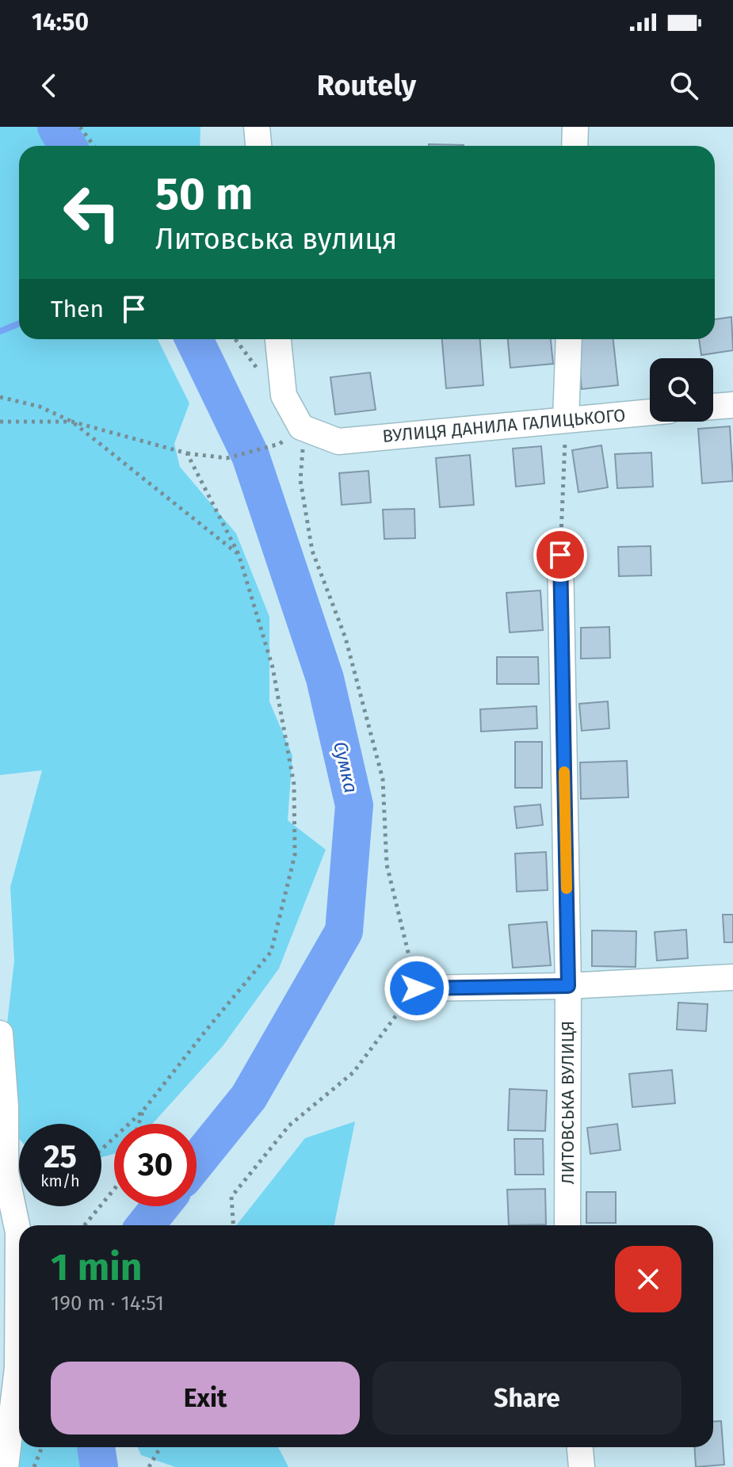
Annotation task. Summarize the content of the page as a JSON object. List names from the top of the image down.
{
  "streets": {
    "street": ["ВУЛИЦЯ ДАНИЛА ГАЛИЦЬКОГО", "ЛИТОВСЬКА ВУЛИЦЯ"]
  },
  "water": ["Сумка"],
  "page": {
    "status": "14:50",
    "header": "Routely",
    "turn": ["50 m", "Литовська вулиця"],
    "then": "Then",
    "speed": "25 km/h",
    "limit": "30",
    "heading": ["1 min", "190 m · 14:51"],
    "buttons": ["Exit", "Share"]
  }
}
